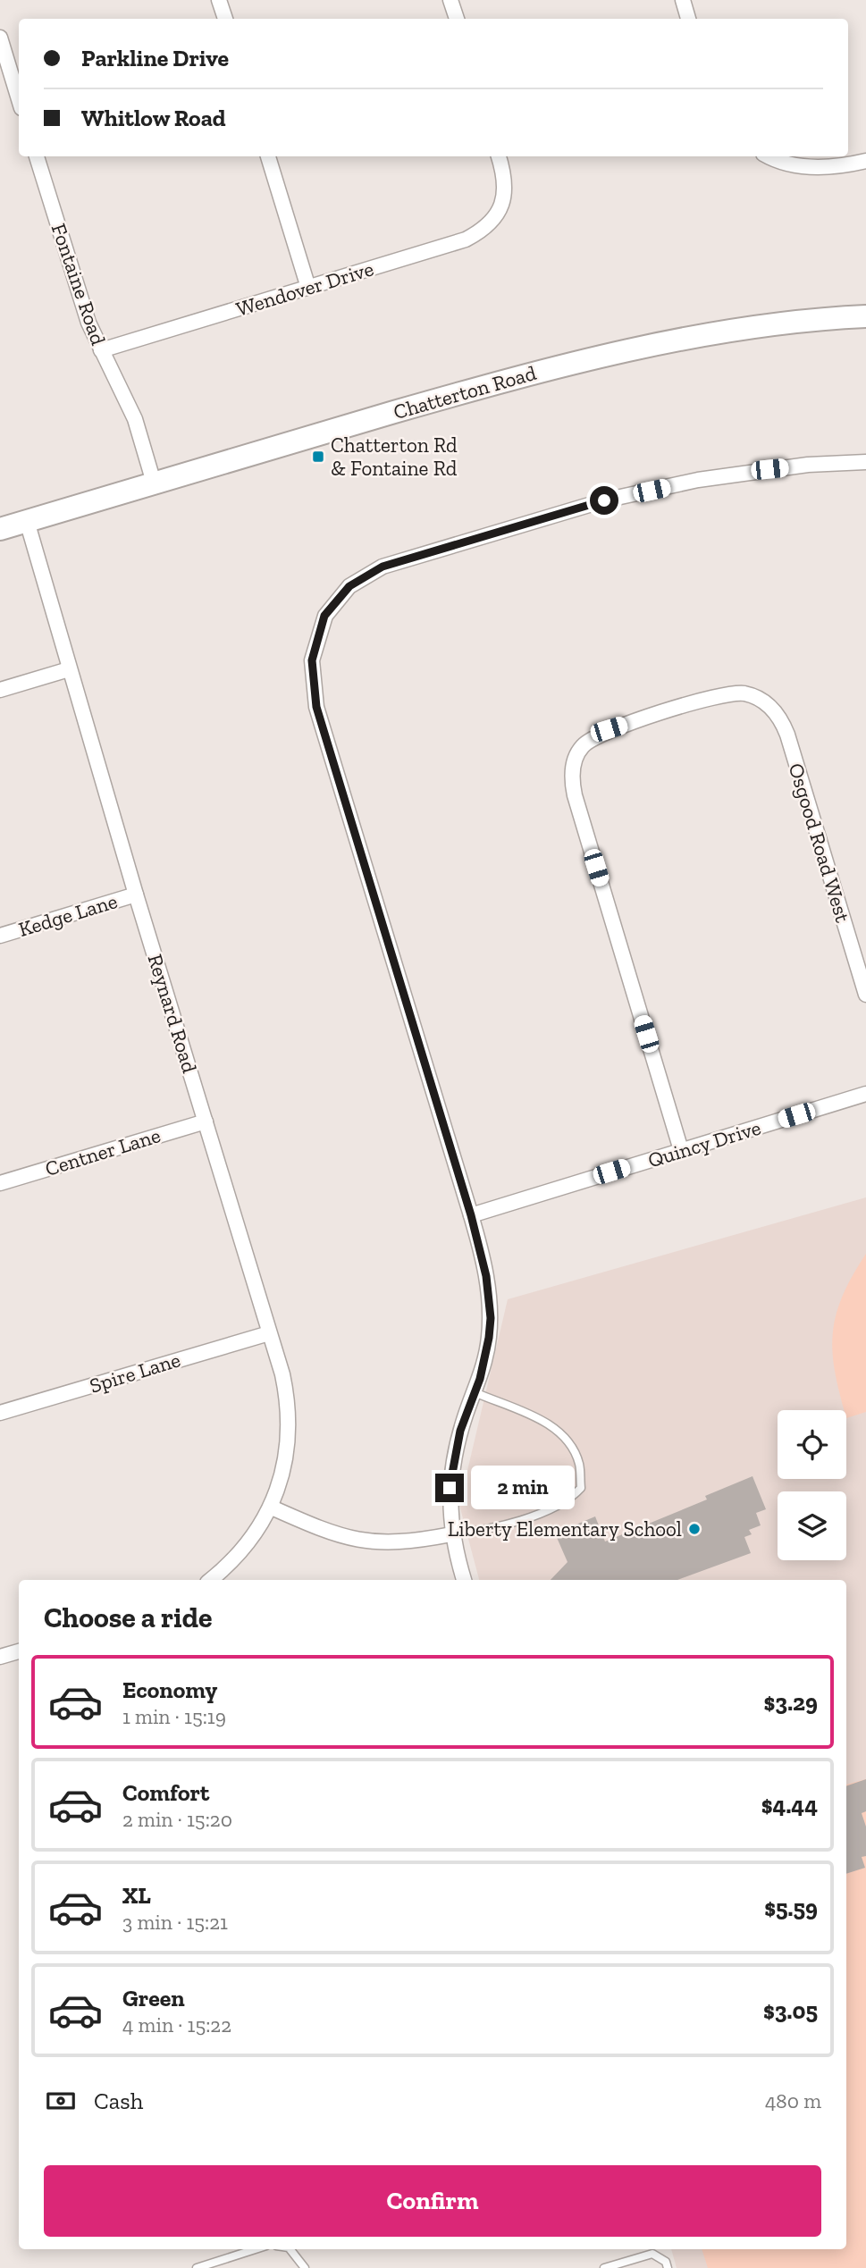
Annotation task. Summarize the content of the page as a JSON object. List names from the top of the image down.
{
  "streets": {
    "main road": ["Chatterton Road"],
    "street": [
      "Fontaine Road",
      "Wendover Drive",
      "Osgood Road West",
      "Kedge Lane",
      "Reynard Road",
      "Quincy Drive",
      "Centner Lane",
      "Spire Lane"
    ]
  },
  "crossings": [
    ["Fontaine Road", "Wendover Drive"],
    ["Fontaine Road", "Chatterton Road"],
    ["Chatterton Road", "Reynard Road"],
    ["Osgood Road West", "Quincy Drive"],
    ["Kedge Lane", "Reynard Road"],
    ["Reynard Road", "Centner Lane"],
    ["Reynard Road", "Spire Lane"]
  ],
  "places": {
    "transit": ["Chatterton Rd & Fontaine Rd"],
    "other": ["Liberty Elementary School"]
  },
  "page": {
    "banner": ["Parkline Drive", "Whitlow Road"],
    "bubble": "2 min",
    "heading": "Choose a ride",
    "list": [
      {
        "name": "Economy",
        "note": "1 min · 15:19",
        "value": "$3.29"
      },
      {
        "name": "Comfort",
        "note": "2 min · 15:20",
        "value": "$4.44"
      },
      {
        "name": "XL",
        "note": "3 min · 15:21",
        "value": "$5.59"
      },
      {
        "name": "Green",
        "note": "4 min · 15:22",
        "value": "$3.05"
      }
    ],
    "pay": ["Cash", "480 m"],
    "buttons": "Confirm"
  }
}
